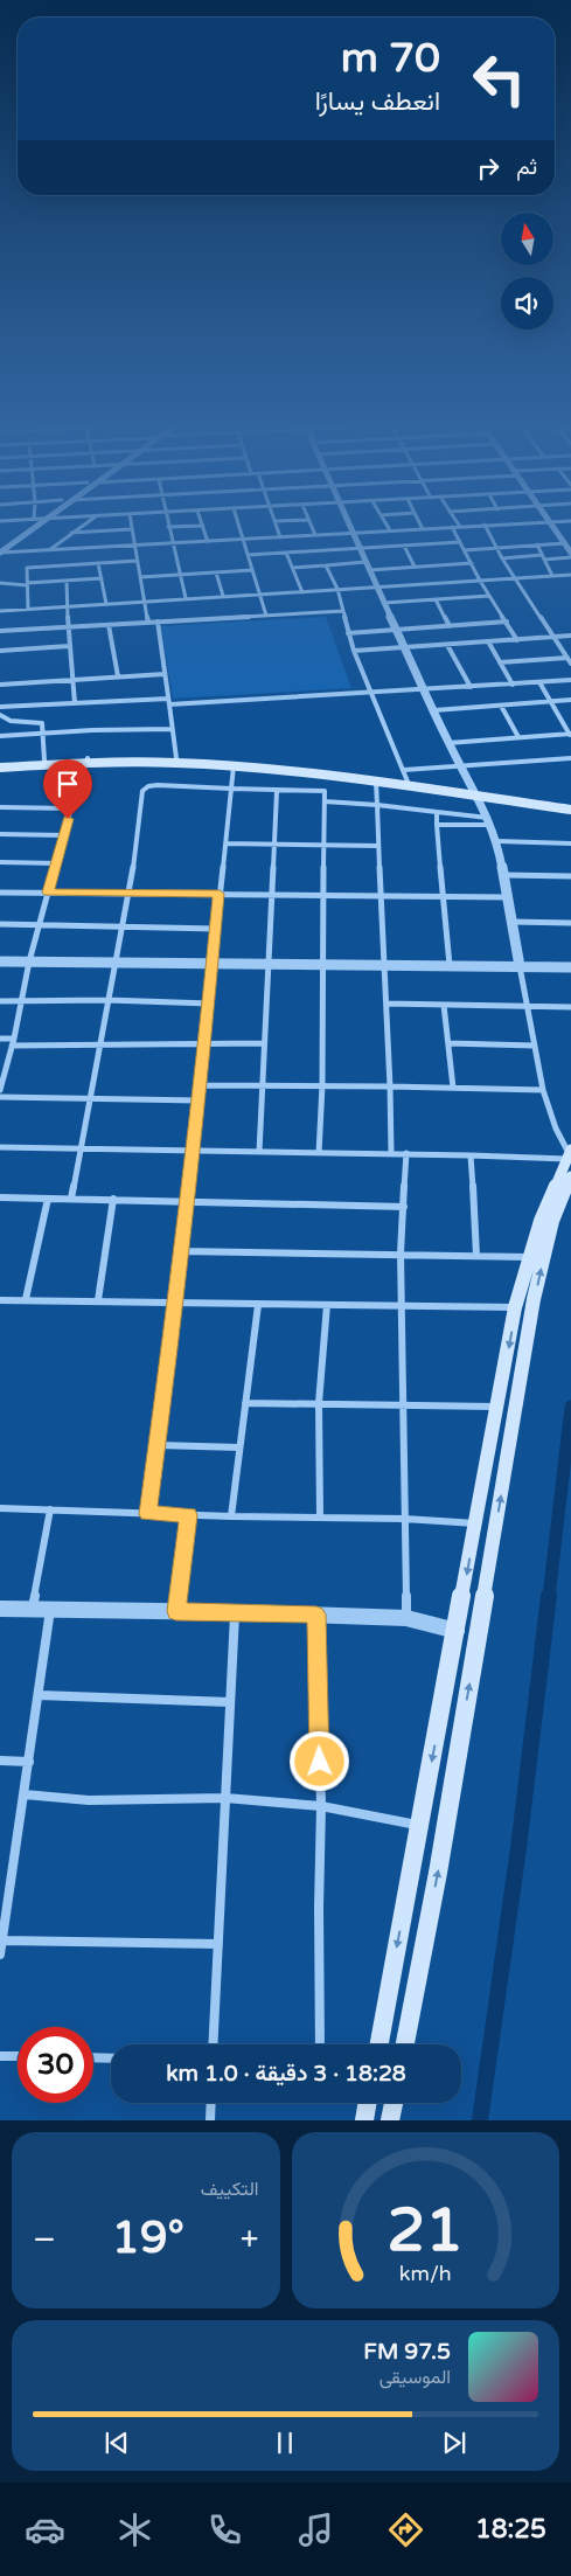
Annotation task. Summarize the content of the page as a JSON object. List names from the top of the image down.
{
  "north": "top",
  "page": {
    "turn": ["70 m", "انعطف يسارًا"],
    "then": "ثم",
    "limit": "30",
    "trip": "18:28 · 3 دقيقة · 1.0 km",
    "tile": "التكييف",
    "heat": ["−", "19°", "+"],
    "song": ["97.5 FM", "الموسيقى"],
    "tabs": "18:25",
    "gauge": ["21", "km/h"]
  }
}
